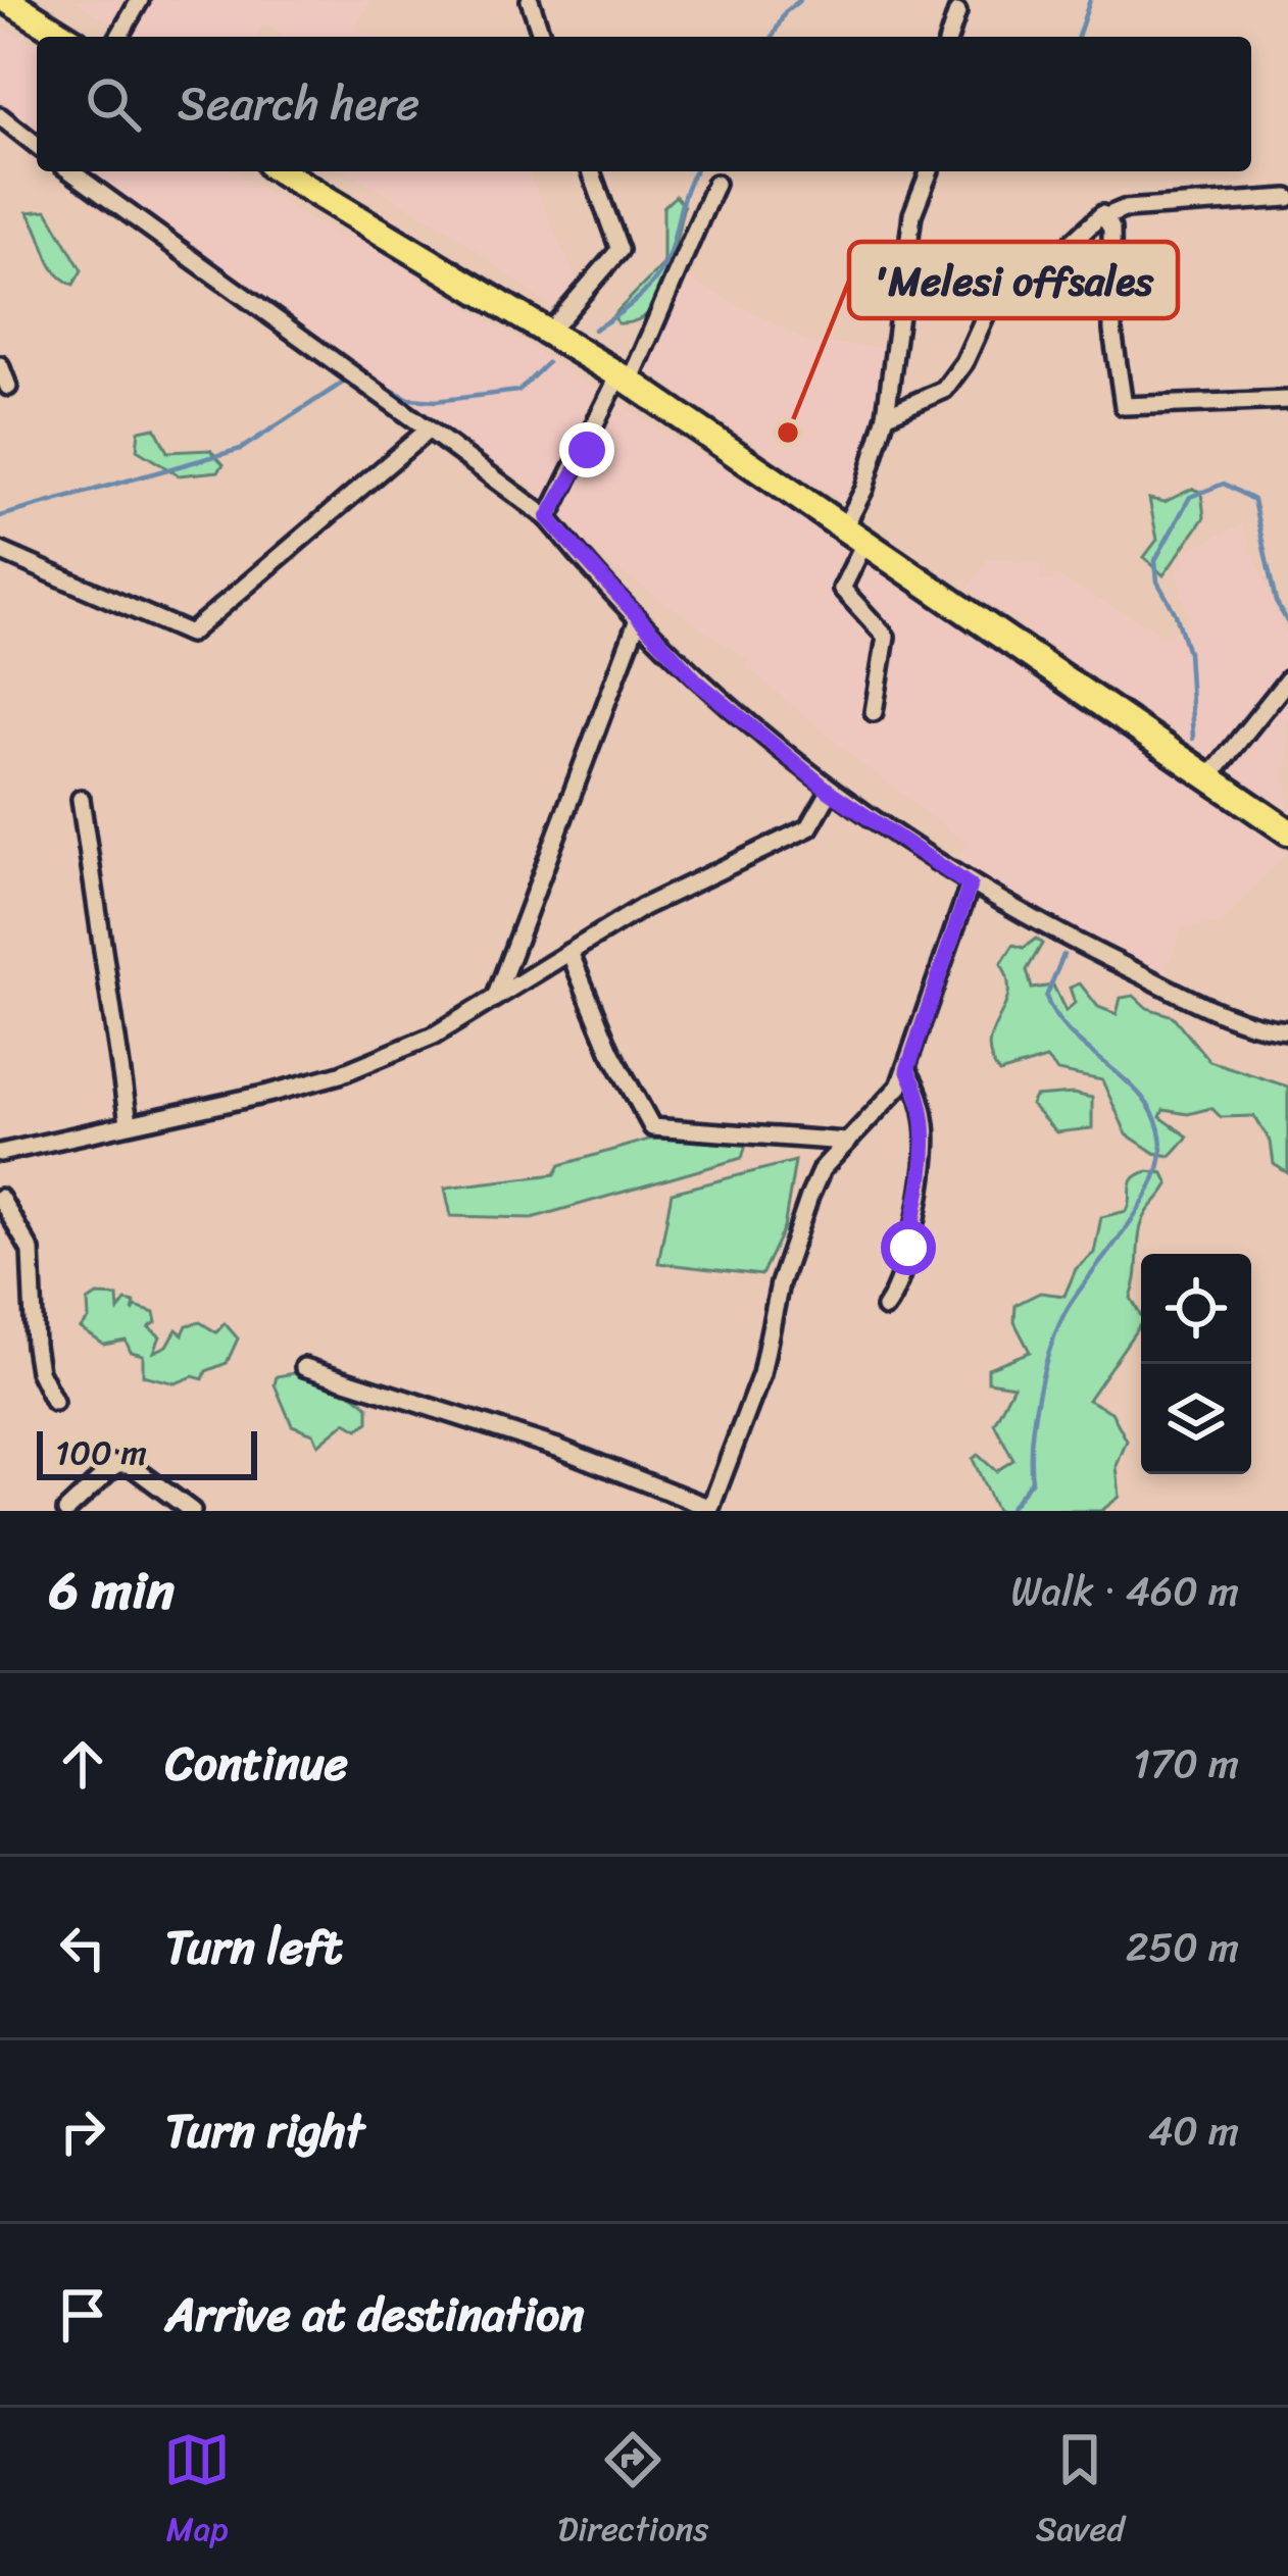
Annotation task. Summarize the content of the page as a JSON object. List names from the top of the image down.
{
  "places": ["'Melesi offsales"],
  "scale_bar": "100 m",
  "page": {
    "search": "Search here",
    "scale": "100 m",
    "heading": ["6 min", "Walk · 460 m"],
    "list": [
      ["Continue", "170 m"],
      ["Turn left", "250 m"],
      ["Turn right", "40 m"],
      "Arrive at destination"
    ],
    "nav": ["Map", "Directions", "Saved"]
  }
}
